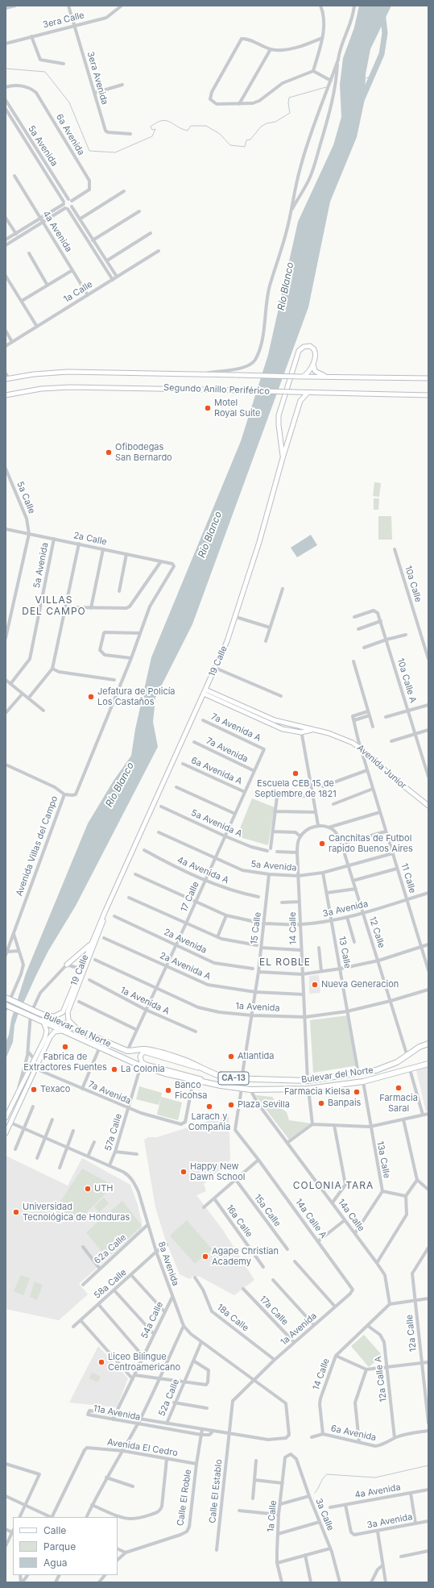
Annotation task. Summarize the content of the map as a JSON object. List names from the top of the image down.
{
  "streets": {
    "highway": ["Bulevar del Norte", "CA-13"],
    "main road": ["Segundo Anillo Periférico", "19 Calle", "Avenida Junior"],
    "street": [
      "3era Calle",
      "3era Avenida",
      "6a Avenida",
      "5a Avenida",
      "4a Avenida",
      "1a Calle",
      "5a Calle",
      "2a Calle",
      "10a Calle",
      "10a Calle A",
      "7a Avenida A",
      "7a Avenida",
      "6a Avenida A",
      "5a Avenida A",
      "Avenida Villas del Campo",
      "4a Avenida A",
      "11 Calle",
      "17 Calle",
      "3a Avenida",
      "15 Calle",
      "14 Calle",
      "12 Calle",
      "2a Avenida",
      "13 Calle",
      "2a Avenida A",
      "1a Avenida A",
      "1a Avenida",
      "57a Calle",
      "13a Calle",
      "15a Calle",
      "14a Calle",
      "14a Calle A",
      "16a Calle",
      "62a Calle",
      "8a Avenida",
      "58a Calle",
      "17a Calle",
      "18a Calle",
      "54a Calle",
      "12a Calle",
      "12a Calle A",
      "52a Calle",
      "11a Avenida",
      "Avenida El Cedro",
      "Calle El Establo",
      "Calle El Roble",
      "3a Calle"
    ]
  },
  "crossings": [
    ["3era Calle", "3era Avenida"],
    ["6a Avenida", "5a Avenida"],
    ["6a Avenida", "14 Calle"],
    ["6a Avenida", "12a Calle A"],
    ["5a Avenida", "2a Calle"],
    ["5a Avenida", "11 Calle"],
    ["5a Avenida", "17 Calle"],
    ["5a Avenida", "15 Calle"],
    ["5a Avenida", "14 Calle"],
    ["5a Avenida", "12 Calle"],
    ["5a Avenida", "13 Calle"],
    ["4a Avenida", "1a Calle"],
    ["4a Avenida", "3a Avenida"],
    ["1a Calle", "3a Calle"],
    ["Segundo Anillo Periférico", "19 Calle"],
    ["5a Calle", "2a Calle"],
    ["2a Calle", "Avenida Villas del Campo"],
    ["19 Calle", "Avenida Junior"],
    ["19 Calle", "Bulevar del Norte"],
    ["7a Avenida A", "17 Calle"],
    ["7a Avenida", "17 Calle"],
    ["7a Avenida", "Bulevar del Norte"],
    ["7a Avenida", "57a Calle"],
    ["Avenida Junior", "11 Calle"],
    ["6a Avenida A", "17 Calle"],
    ["5a Avenida A", "17 Calle"],
    ["4a Avenida A", "17 Calle"],
    ["11 Calle", "3a Avenida"],
    ["17 Calle", "2a Avenida"],
    ["17 Calle", "2a Avenida A"],
    ["17 Calle", "1a Avenida A"],
    ["17 Calle", "1a Avenida"],
    ["17 Calle", "Bulevar del Norte"],
    ["3a Avenida", "15 Calle"],
    ["3a Avenida", "14 Calle"],
    ["3a Avenida", "12 Calle"],
    ["3a Avenida", "13 Calle"],
    ["15 Calle", "2a Avenida A"],
    ["15 Calle", "1a Avenida"],
    ["15 Calle", "Bulevar del Norte"],
    ["14 Calle", "2a Avenida A"],
    ["14 Calle", "1a Avenida"],
    ["14 Calle", "Bulevar del Norte"],
    ["14 Calle", "14a Calle"],
    ["14 Calle", "12a Calle A"],
    ["12 Calle", "1a Avenida"],
    ["12 Calle", "Bulevar del Norte"],
    ["13 Calle", "1a Avenida"],
    ["13 Calle", "Bulevar del Norte"],
    ["1a Avenida", "14a Calle A"],
    ["1a Avenida", "8a Avenida"],
    ["1a Avenida", "17a Calle"],
    ["1a Avenida", "18a Calle"],
    ["1a Avenida", "Calle El Establo"],
    ["Bulevar del Norte", "57a Calle"],
    ["Bulevar del Norte", "13a Calle"],
    ["Bulevar del Norte", "14a Calle"],
    ["Bulevar del Norte", "14a Calle A"],
    ["57a Calle", "8a Avenida"],
    ["13a Calle", "14a Calle"],
    ["62a Calle", "8a Avenida"],
    ["8a Avenida", "58a Calle"],
    ["8a Avenida", "54a Calle"],
    ["8a Avenida", "52a Calle"],
    ["8a Avenida", "11a Avenida"],
    ["8a Avenida", "Calle El Establo"],
    ["54a Calle", "11a Avenida"],
    ["52a Calle", "11a Avenida"],
    ["11a Avenida", "Calle El Establo"],
    ["11a Avenida", "Calle El Roble"],
    ["Avenida El Cedro", "Calle El Roble"]
  ],
  "districts": ["VILLAS DEL CAMPO", "EL ROBLE", "COLONIA TARA"],
  "water": ["Río Blanco"],
  "places": [
    "Motel Royal Suite",
    "Ofibodegas San Bernardo",
    "Jefatura de Policía Los Castaños",
    "Escuela CEB 15 de Septiembre de 1821",
    "Canchitas de Futbol rapido Buenos Aires",
    "Nueva Generacion",
    "Fabrica de Extractores Fuentes",
    "Atlantida",
    "La Colonia",
    "Farmacia Saral",
    "Texaco",
    "Banco Ficohsa",
    "Farmacia Kielsa",
    "Banpais",
    "Plaza Sevilla",
    "Larach y Compañia",
    "Happy New Dawn School",
    "UTH",
    "Universidad Tecnológica de Honduras",
    "Agape Christian Academy",
    "Liceo Bilingue Centroamericano"
  ],
  "legend": ["Calle", "Parque", "Agua"]
}
